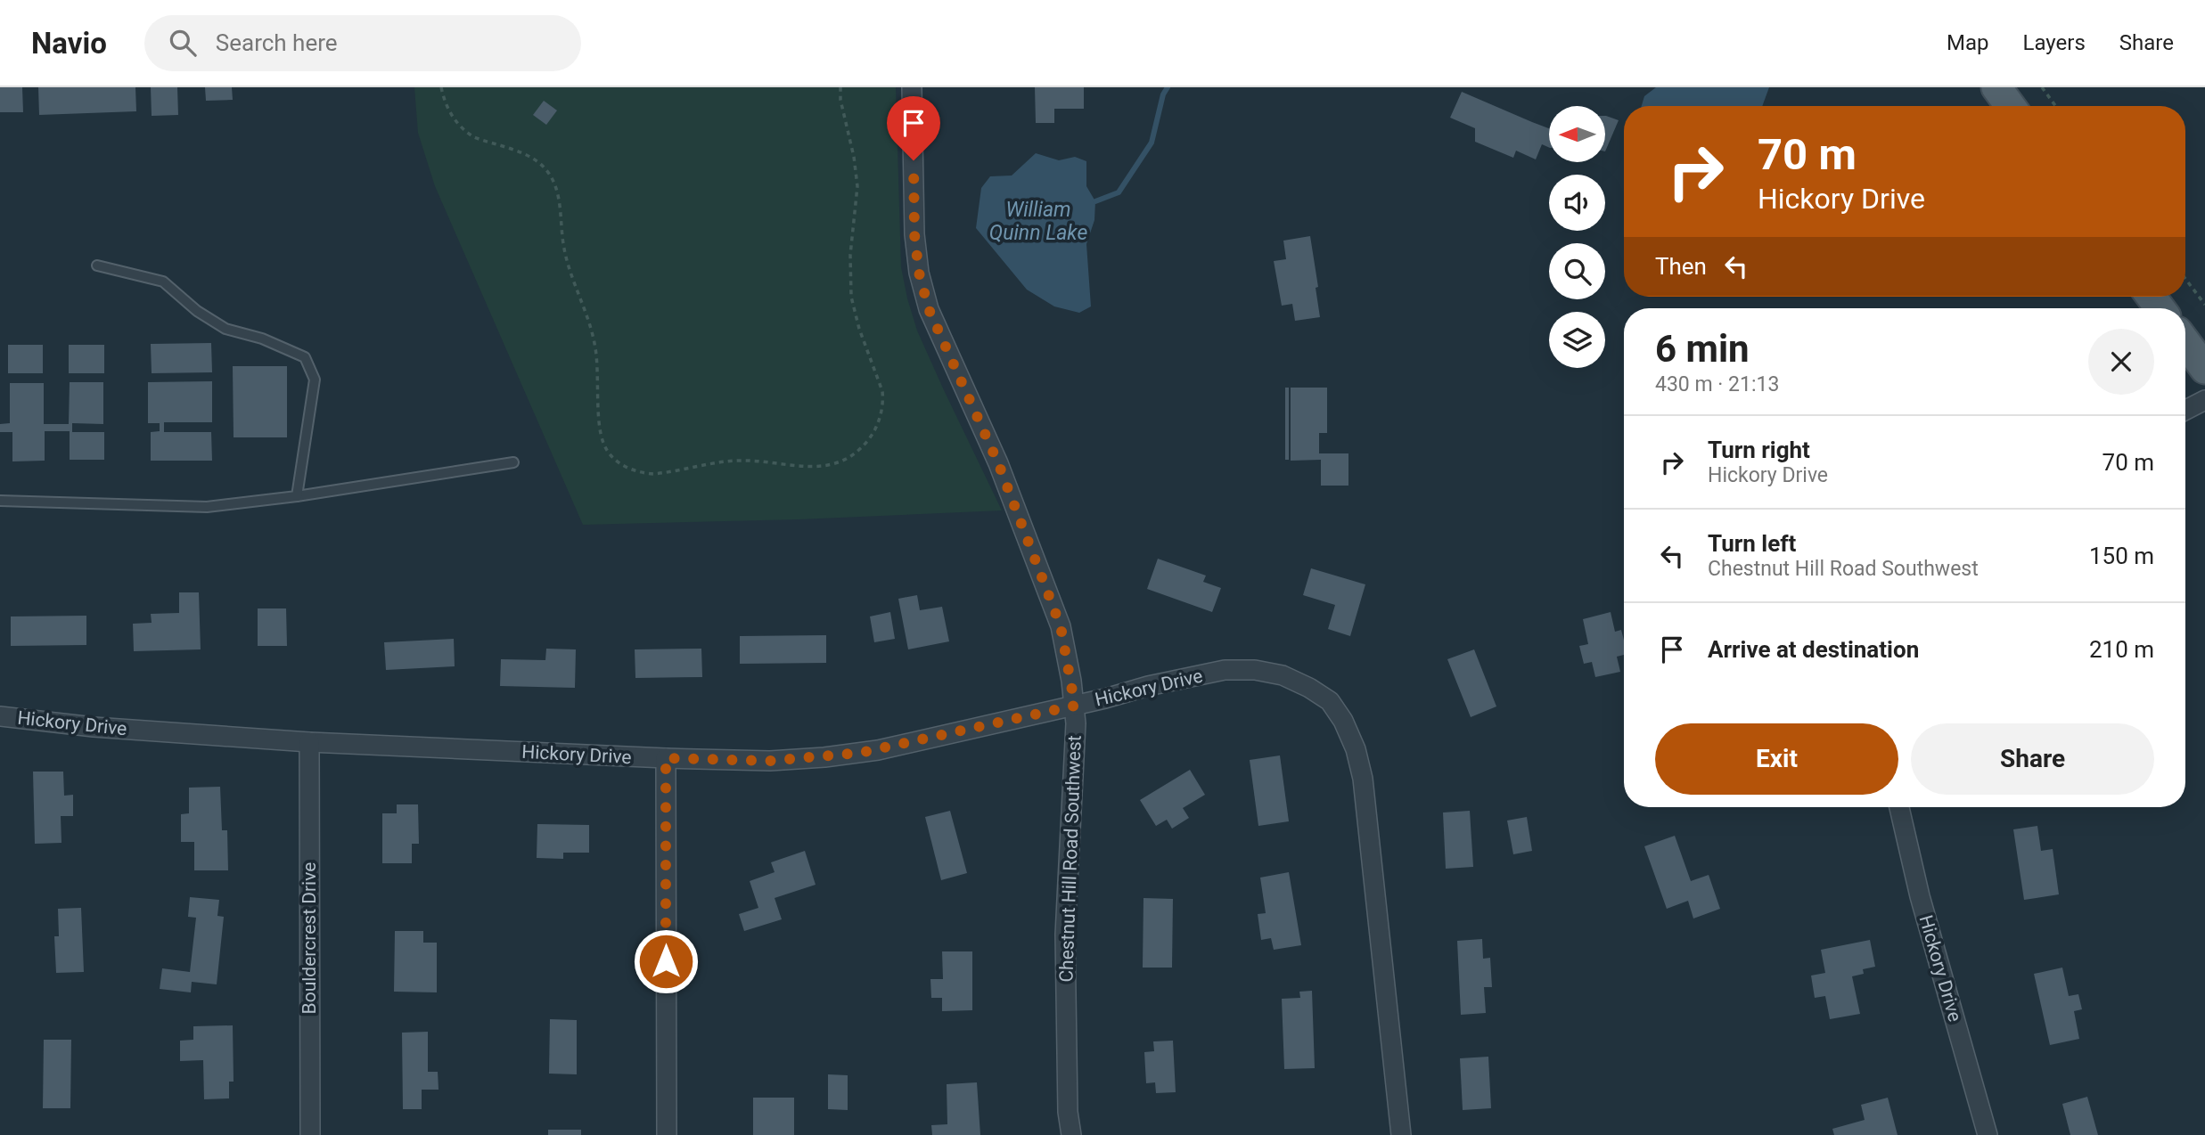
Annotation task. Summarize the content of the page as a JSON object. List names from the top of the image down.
{
  "streets": {
    "street": ["Hickory Drive", "Chestnut Hill Road Southwest", "Bouldercrest Drive"]
  },
  "crossings": [
    ["Hickory Drive", "Chestnut Hill Road Southwest"],
    ["Hickory Drive", "Bouldercrest Drive"]
  ],
  "water": ["William Quinn Lake"],
  "north": "left",
  "page": {
    "header": "Navio",
    "search": "Search here",
    "nav": ["Map", "Layers", "Share"],
    "turn": ["70 m", "Hickory Drive"],
    "then": "Then",
    "heading": ["6 min", "430 m · 21:13"],
    "list": [
      {
        "name": "Turn right",
        "note": "Hickory Drive",
        "value": "70 m"
      },
      {
        "name": "Turn left",
        "note": "Chestnut Hill Road Southwest",
        "value": "150 m"
      },
      {
        "name": "Arrive at destination",
        "value": "210 m"
      }
    ],
    "buttons": ["Exit", "Share"]
  }
}
